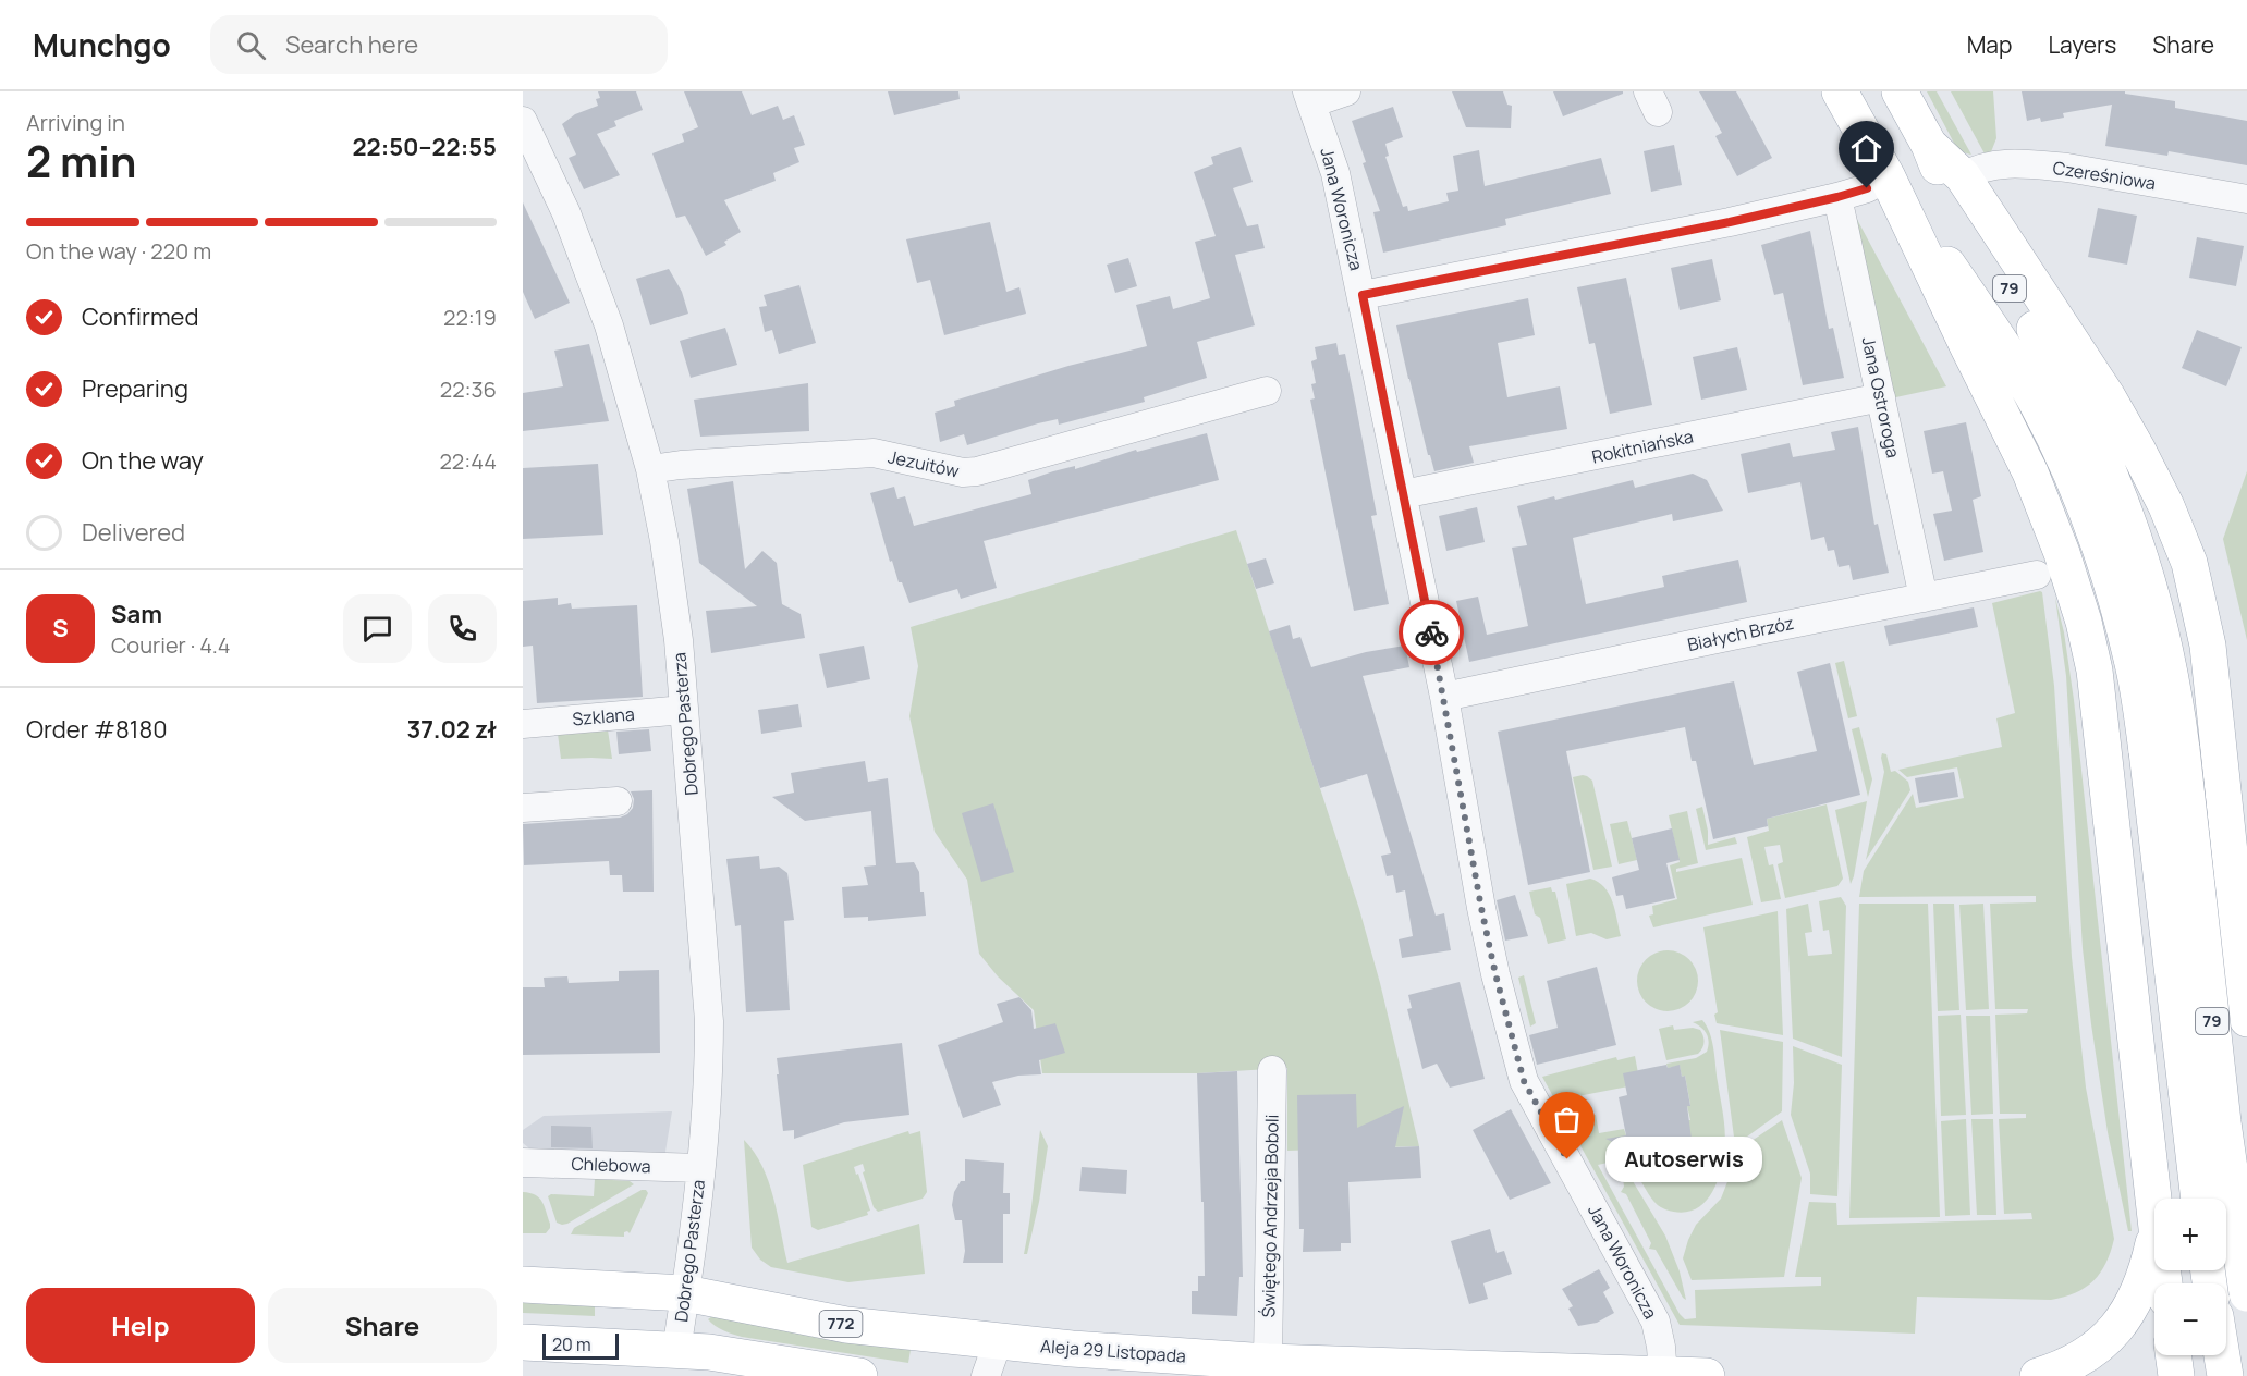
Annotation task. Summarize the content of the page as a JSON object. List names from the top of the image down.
{
  "streets": {
    "main road": ["79", "772", "Aleja 29 Listopada"],
    "street": [
      "Czereśniowa",
      "Jana Woronicza",
      "Jana Ostroroga",
      "Rokitniańska",
      "Jezuitów",
      "Białych Brzóz",
      "Szklana",
      "Dobrego Pasterza",
      "Chlebowa",
      "Świętego Andrzeja Boboli"
    ]
  },
  "crossings": [
    ["Jana Woronicza", "Rokitniańska"],
    ["Jana Woronicza", "Białych Brzóz"],
    ["Jana Woronicza", "Aleja 29 Listopada"],
    ["Jana Ostroroga", "Rokitniańska"],
    ["Jana Ostroroga", "Białych Brzóz"],
    ["Jezuitów", "Dobrego Pasterza"],
    ["Szklana", "Dobrego Pasterza"],
    ["Dobrego Pasterza", "Chlebowa"],
    ["Dobrego Pasterza", "Aleja 29 Listopada"],
    ["Świętego Andrzeja Boboli", "Aleja 29 Listopada"]
  ],
  "places": ["Autoserwis"],
  "scale_bar": "20 m",
  "page": {
    "header": "Munchgo",
    "search": "Search here",
    "nav": ["Map", "Layers", "Share"],
    "heading": ["2 min", "Arriving in", "22:50–22:55"],
    "panel": [
      "Sam",
      "Courier · 4.4",
      "Order #8180",
      "37.02 zł"
    ],
    "bar": "On the way · 220 m",
    "list": [
      ["Confirmed", "22:19"],
      ["Preparing", "22:36"],
      ["On the way", "22:44"],
      "Delivered"
    ],
    "round": "S",
    "bubble": "Autoserwis",
    "map_buttons": ["+", "−"],
    "buttons": ["Help", "Share"],
    "scale": "20 m"
  }
}
